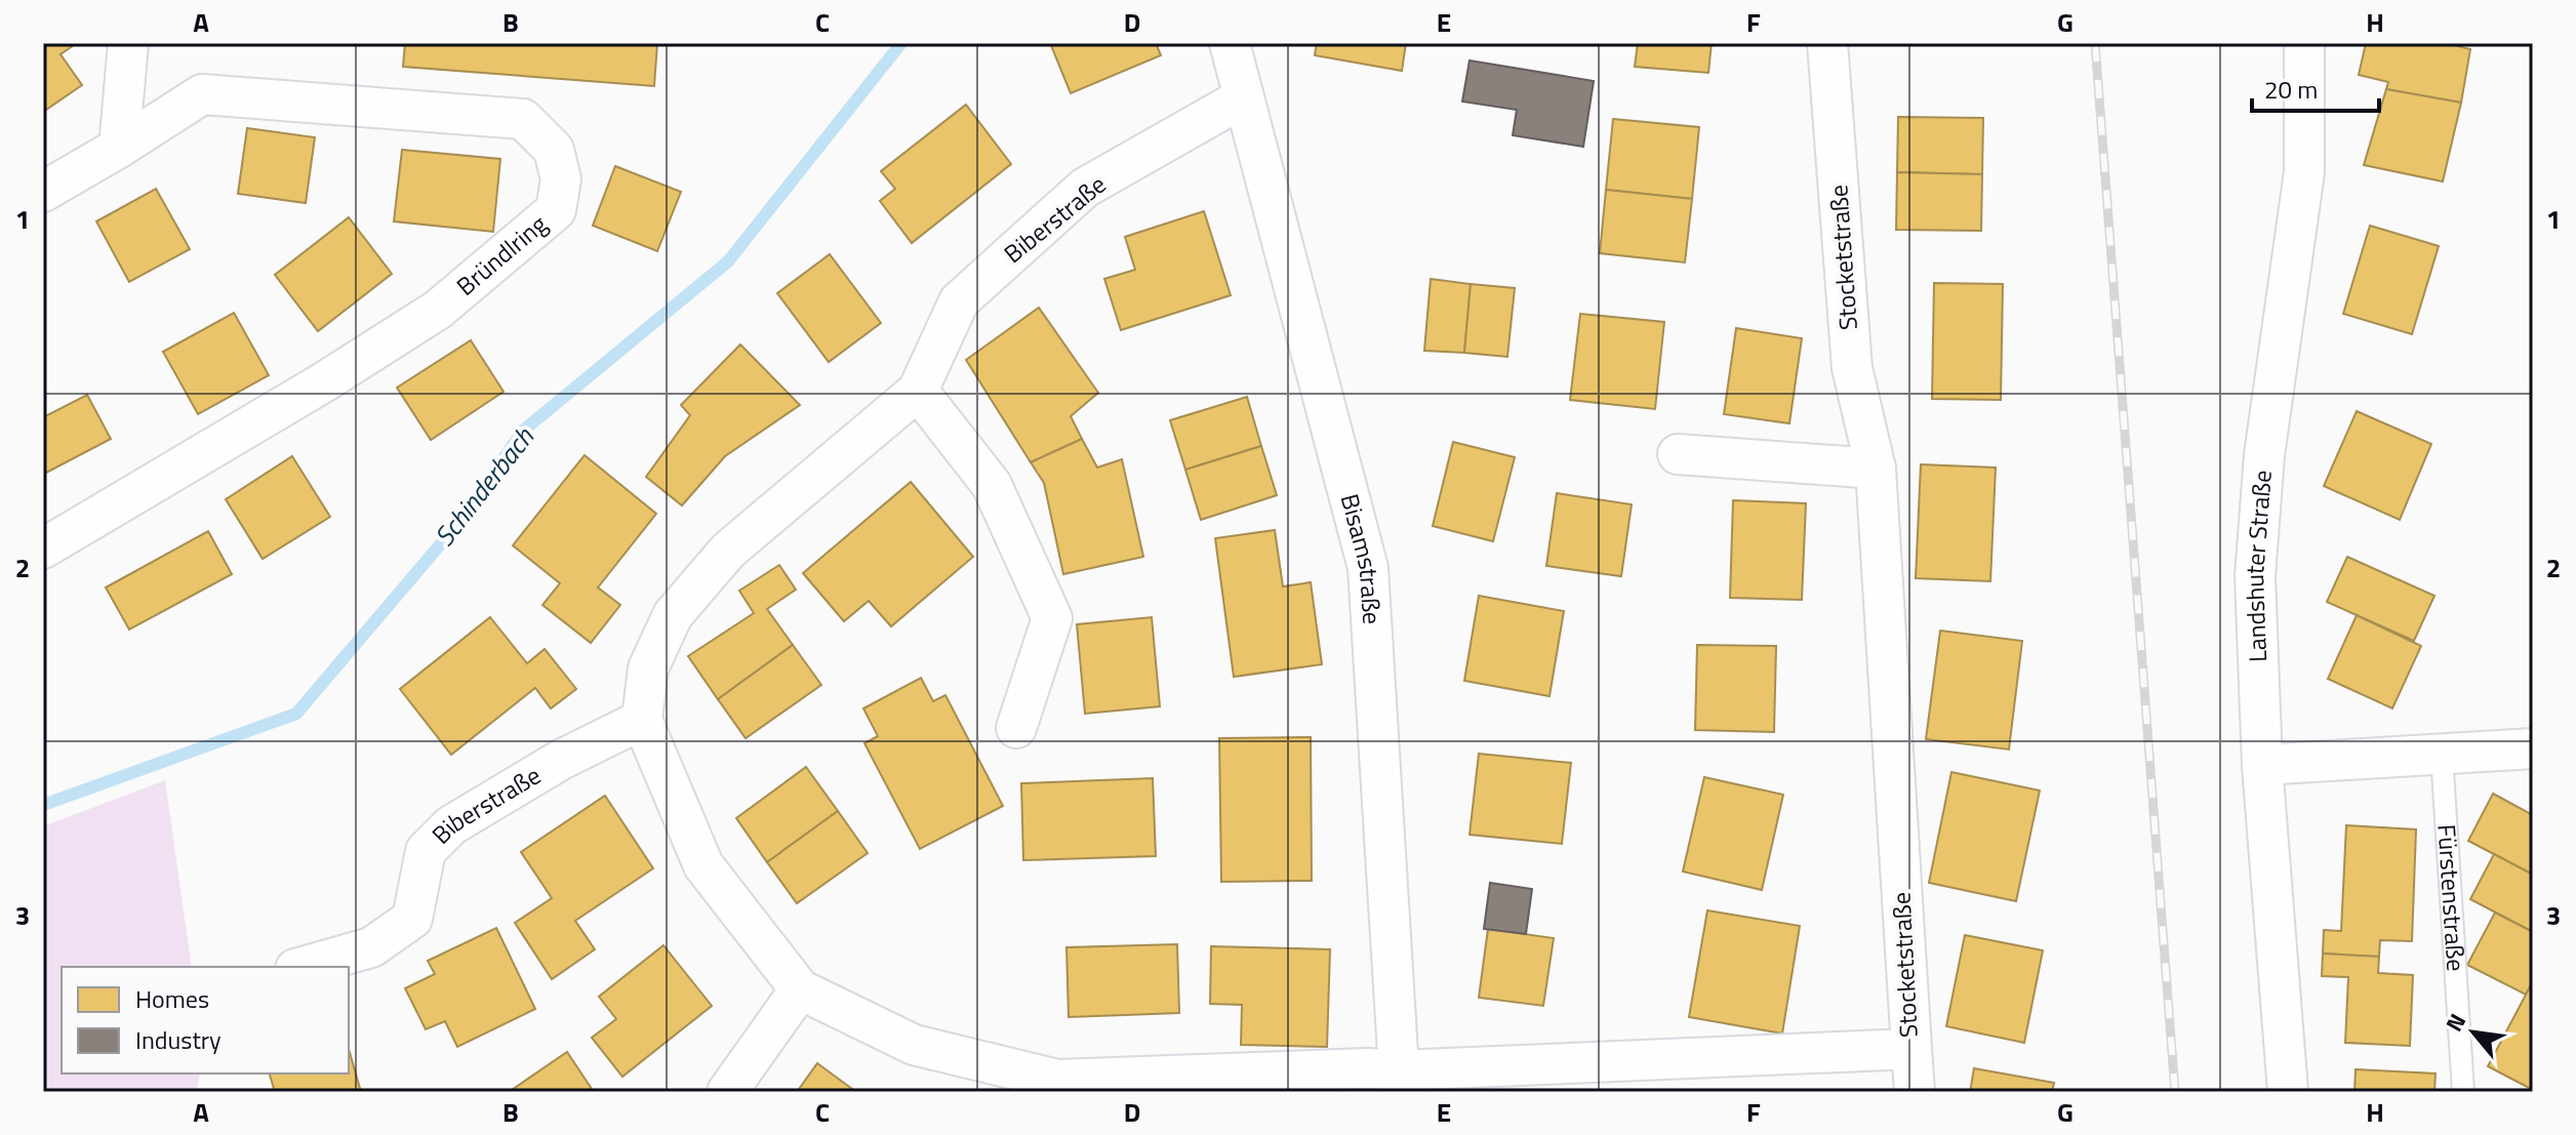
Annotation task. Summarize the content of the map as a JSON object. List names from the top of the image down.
{
  "streets": {
    "street": [
      "Biberstraße",
      "Bründlring",
      "Stocketstraße",
      "Bisamstraße",
      "Landshuter Straße"
    ],
    "lane": ["Fürstenstraße"]
  },
  "crossings": [
    ["Biberstraße", "Stocketstraße"],
    ["Biberstraße", "Bisamstraße"],
    ["Stocketstraße", "Bisamstraße"]
  ],
  "water": ["Schinderbach"],
  "legend": ["Homes", "Industry"],
  "scale_bar": "20 m",
  "north": "top left",
  "grid": {
    "columns": [
      "A",
      "B",
      "C",
      "D",
      "E",
      "F",
      "G",
      "H"
    ],
    "rows": ["1", "2", "3"]
  }
}
